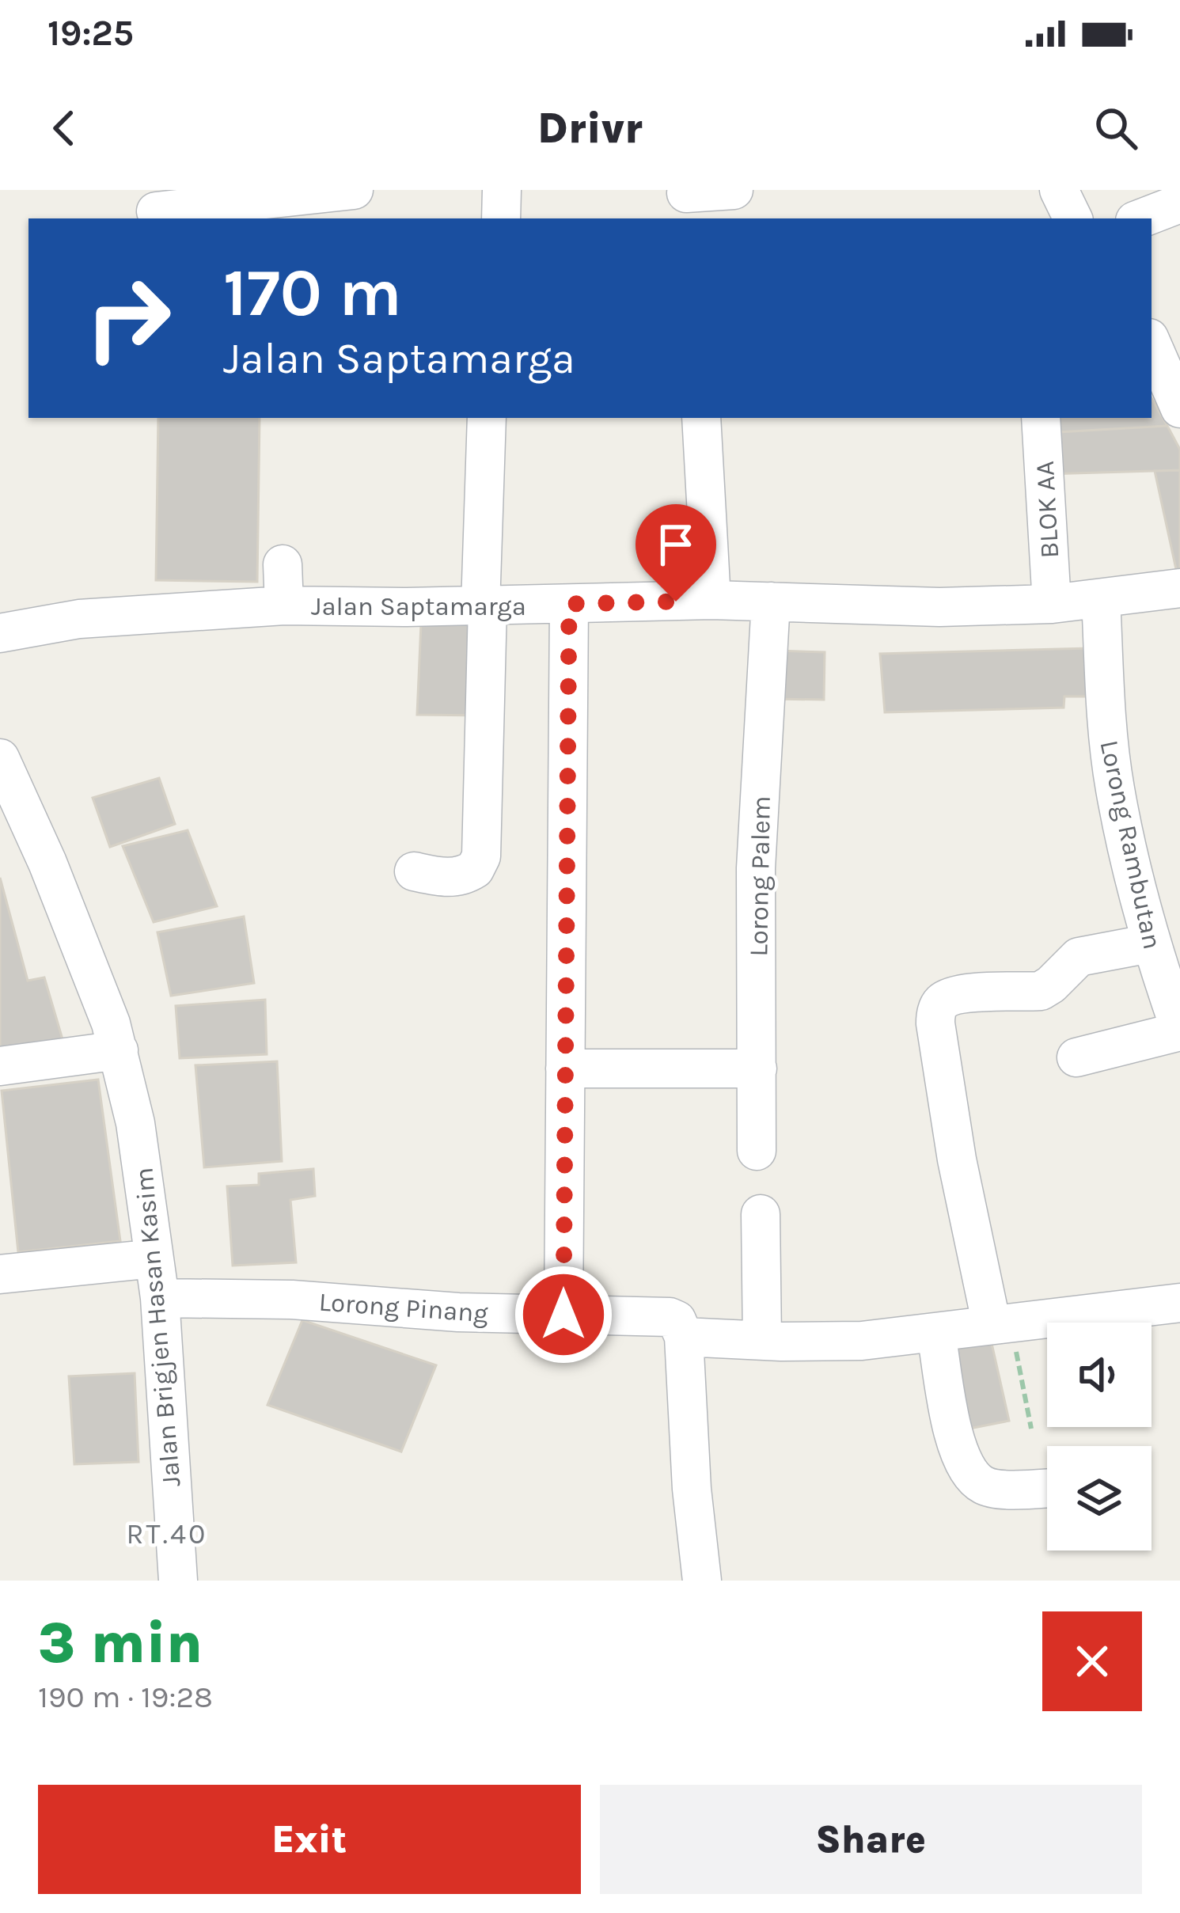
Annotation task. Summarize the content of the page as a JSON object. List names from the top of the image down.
{
  "streets": {
    "street": [
      "BLOK AA",
      "Jalan Saptamarga",
      "Lorong Rambutan",
      "Lorong Palem",
      "Lorong Pinang",
      "Jalan Brigjen Hasan Kasim"
    ]
  },
  "crossings": [
    ["BLOK AA", "Jalan Saptamarga"],
    ["Jalan Saptamarga", "Lorong Rambutan"],
    ["Jalan Saptamarga", "Lorong Palem"],
    ["Lorong Pinang", "Jalan Brigjen Hasan Kasim"]
  ],
  "districts": ["RT.40"],
  "page": {
    "status": "19:25",
    "header": "Drivr",
    "turn": ["170 m", "Jalan Saptamarga"],
    "heading": ["3 min", "190 m · 19:28"],
    "buttons": ["Exit", "Share"]
  }
}
